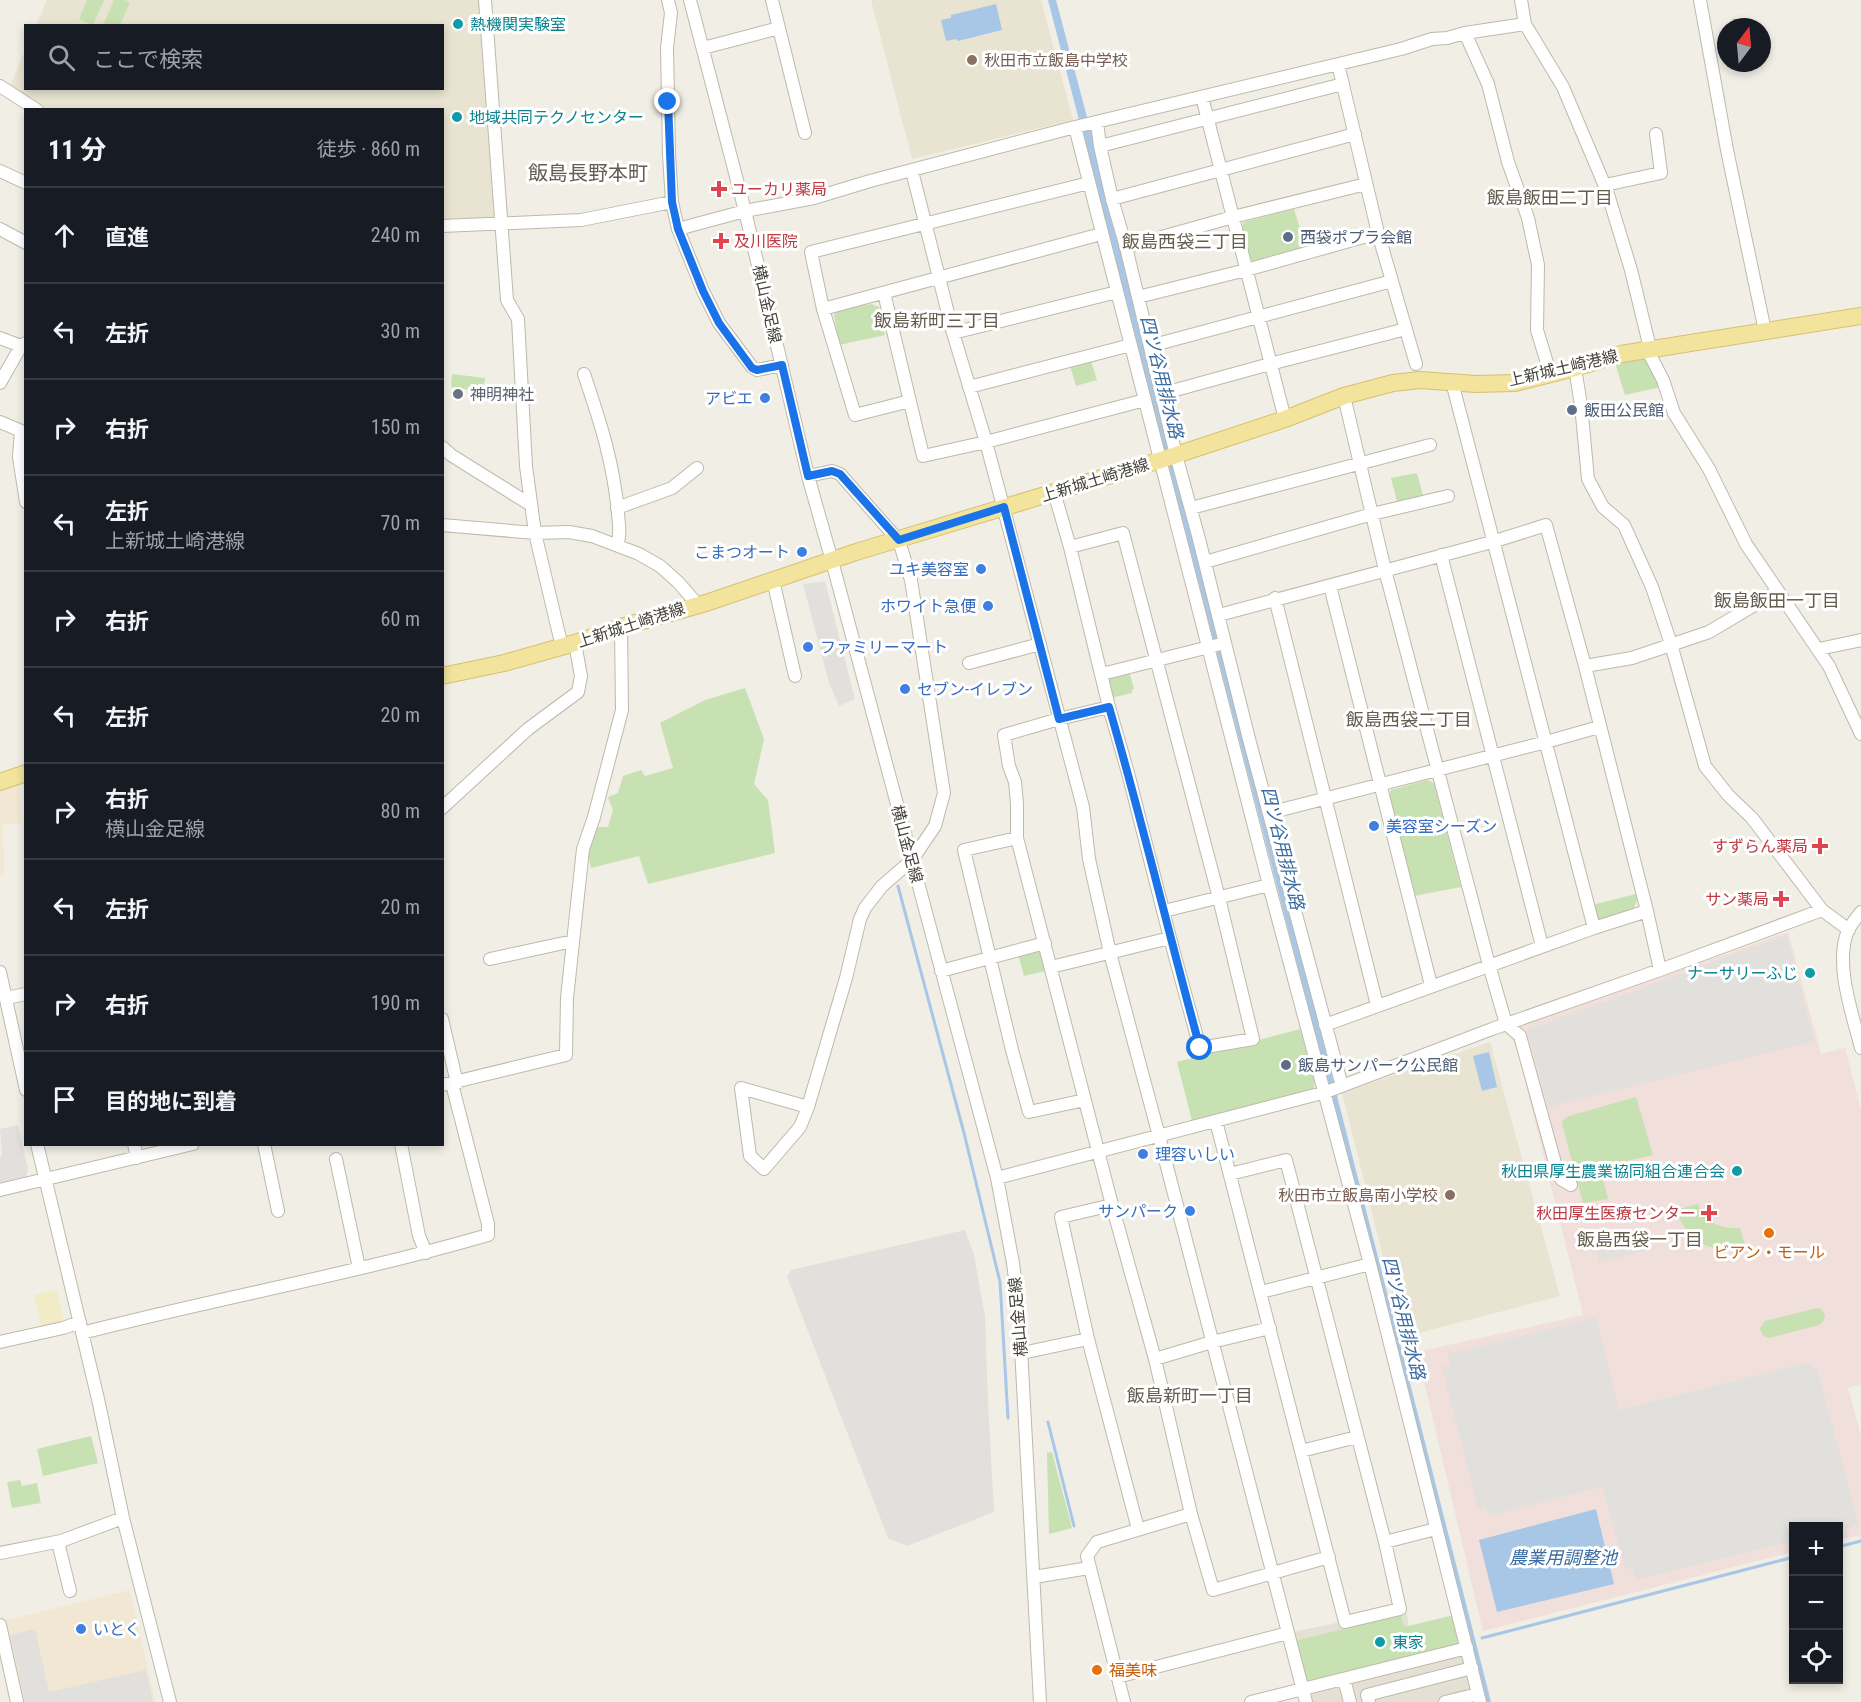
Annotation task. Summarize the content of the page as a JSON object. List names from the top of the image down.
{
  "streets": {
    "main road": ["上新城土崎港線"],
    "street": ["横山金足線"]
  },
  "crossings": [
    ["横山金足線", "上新城土崎港線"]
  ],
  "districts": [
    "飯島長野本町",
    "飯島飯田二丁目",
    "飯島西袋三丁目",
    "飯島新町三丁目",
    "飯島飯田一丁目",
    "飯島西袋二丁目",
    "飯島西袋一丁目",
    "飯島新町一丁目"
  ],
  "water": ["四ツ谷用排水路", "農業用調整池"],
  "places": {
    "other": [
      "熱機関実験室",
      "秋田市立飯島中学校",
      "地域共同テクノセンター",
      "西袋ポプラ会館",
      "神明神社",
      "アビエ",
      "飯田公民館",
      "こまつオート",
      "ユキ美容室",
      "ホワイト急便",
      "ファミリーマート",
      "セブン-イレブン",
      "美容室シーズン",
      "ナーサリーふじ",
      "飯島サンパーク公民館",
      "理容いしい",
      "秋田県厚生農業協同組合連合会",
      "秋田市立飯島南小学校",
      "サンパーク",
      "ビアン・モール",
      "いとく",
      "東家",
      "福美味"
    ],
    "health": [
      "ユーカリ薬局",
      "及川医院",
      "すずらん薬局",
      "サン薬局",
      "秋田厚生医療センター"
    ]
  },
  "north": "top",
  "page": {
    "search": "ここで検索",
    "heading": ["11 分", "徒歩 · 860 m"],
    "list": [
      ["直進", "240 m"],
      ["左折", "30 m"],
      ["右折", "150 m"],
      ["左折", "上新城土崎港線", "70 m"],
      ["右折", "60 m"],
      ["左折", "20 m"],
      ["右折", "横山金足線", "80 m"],
      ["左折", "20 m"],
      ["右折", "190 m"],
      "目的地に到着"
    ],
    "map_buttons": ["+", "−"]
  }
}
